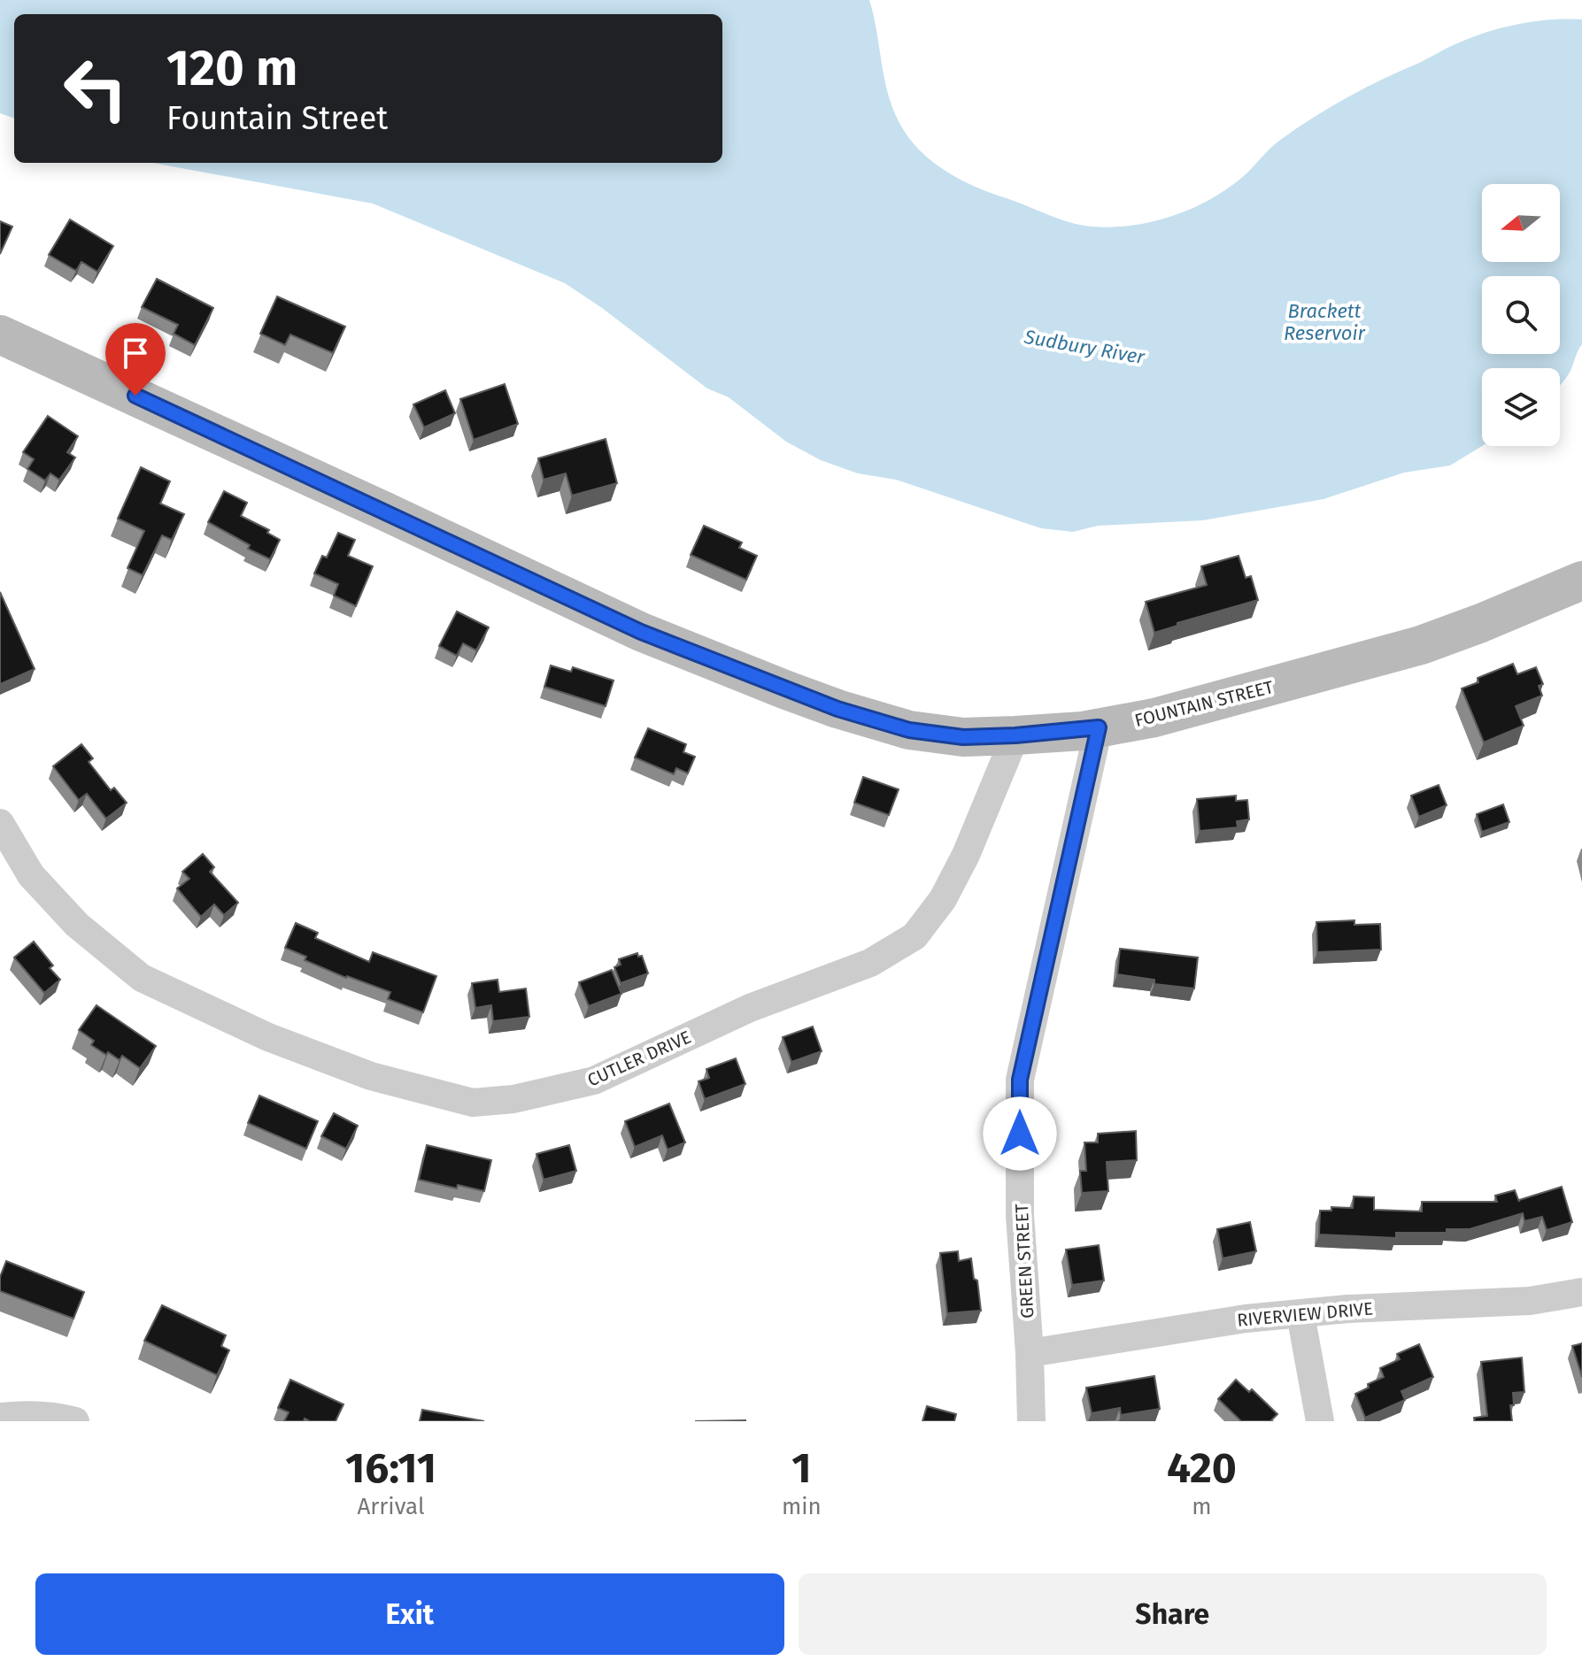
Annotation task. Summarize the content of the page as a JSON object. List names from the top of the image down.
{
  "streets": {
    "street": [
      "FOUNTAIN STREET",
      "CUTLER DRIVE",
      "GREEN STREET",
      "RIVERVIEW DRIVE"
    ]
  },
  "crossings": [
    ["FOUNTAIN STREET", "CUTLER DRIVE"],
    ["FOUNTAIN STREET", "GREEN STREET"],
    ["GREEN STREET", "RIVERVIEW DRIVE"]
  ],
  "water": ["Brackett Reservoir", "Sudbury River"],
  "north": "left",
  "page": {
    "turn": ["120 m", "Fountain Street"],
    "eta": [
      "16:11",
      "Arrival",
      "1",
      "min",
      "420",
      "m"
    ],
    "buttons": ["Exit", "Share"]
  }
}
